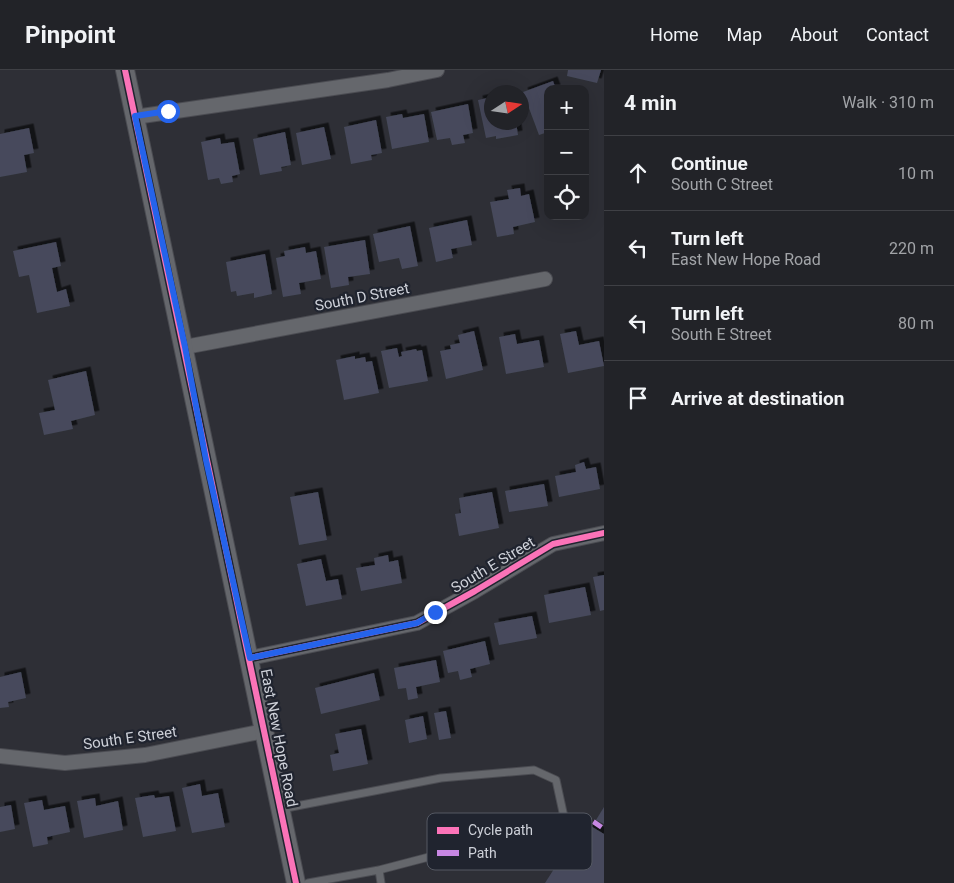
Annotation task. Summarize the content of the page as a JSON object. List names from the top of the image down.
{
  "streets": {
    "street": ["South D Street", "South E Street", "East New Hope Road"]
  },
  "crossings": [
    ["South D Street", "East New Hope Road"],
    ["South E Street", "East New Hope Road"]
  ],
  "legend": ["Cycle path", "Path"],
  "north": "right",
  "page": {
    "header": "Pinpoint",
    "nav": [
      "Home",
      "Map",
      "About",
      "Contact"
    ],
    "heading": ["4 min", "Walk · 310 m"],
    "map_buttons": ["+", "−"],
    "list": [
      ["Continue", "South C Street", "10 m"],
      ["Turn left", "East New Hope Road", "220 m"],
      ["Turn left", "South E Street", "80 m"],
      "Arrive at destination"
    ]
  }
}
